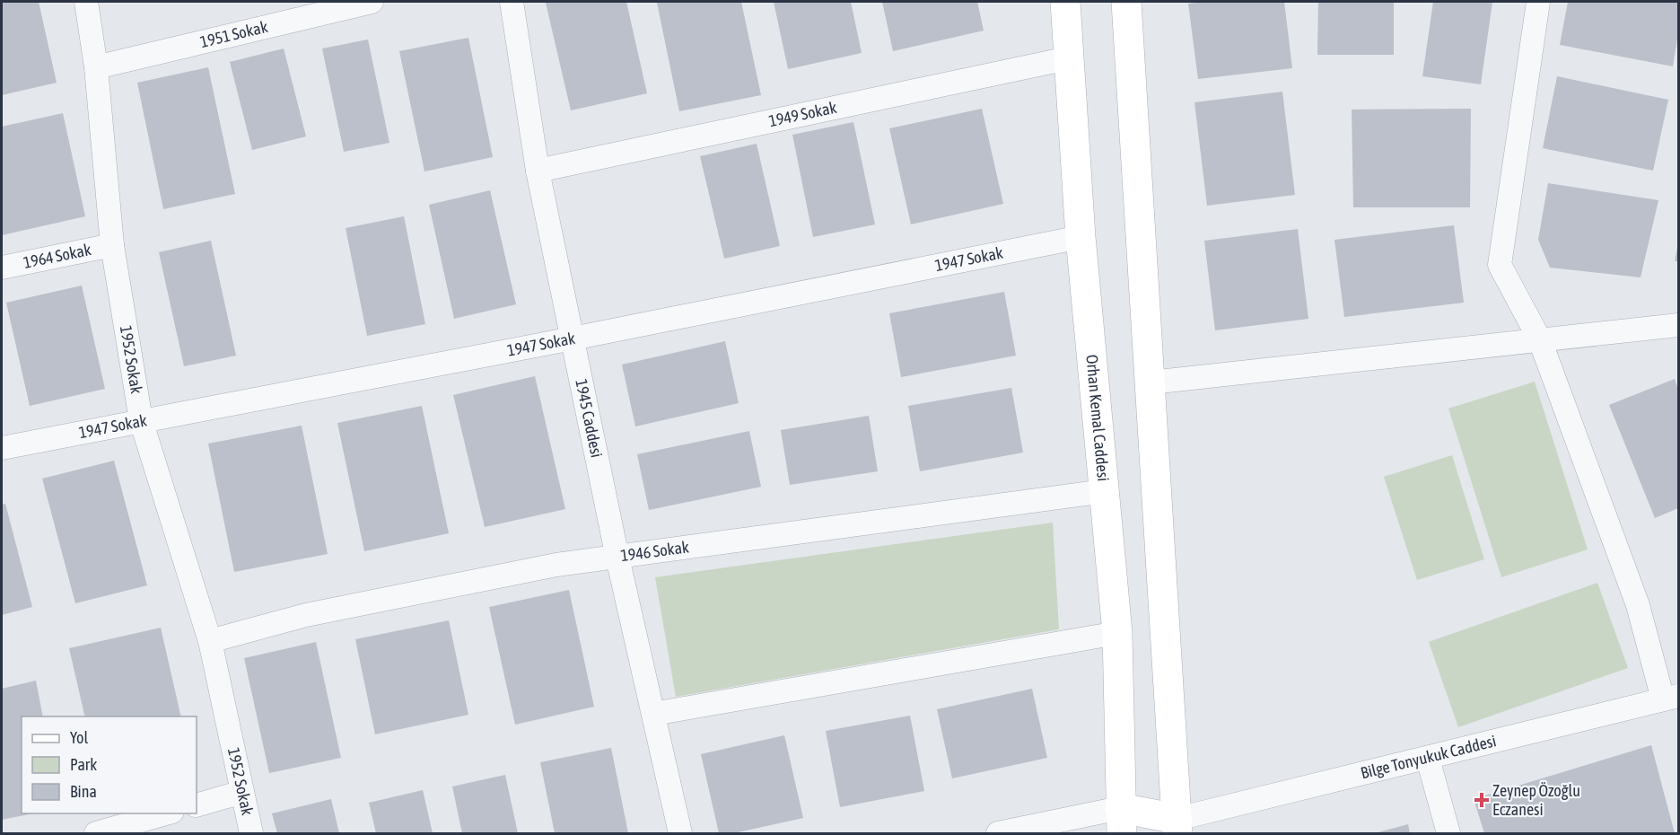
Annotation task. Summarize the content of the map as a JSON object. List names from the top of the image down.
{
  "streets": {
    "main road": ["Orhan Kemal Caddesi"],
    "street": [
      "1951 Sokak",
      "1949 Sokak",
      "1964 Sokak",
      "1947 Sokak",
      "1952 Sokak",
      "1945 Caddesi",
      "1946 Sokak",
      "Bilge Tonyukuk Caddesi"
    ]
  },
  "crossings": [
    ["1951 Sokak", "1952 Sokak"],
    ["1949 Sokak", "Orhan Kemal Caddesi"],
    ["1949 Sokak", "1945 Caddesi"],
    ["1964 Sokak", "1952 Sokak"],
    ["1947 Sokak", "1952 Sokak"],
    ["1947 Sokak", "Orhan Kemal Caddesi"],
    ["1947 Sokak", "1945 Caddesi"],
    ["1952 Sokak", "1946 Sokak"],
    ["Orhan Kemal Caddesi", "1946 Sokak"],
    ["1945 Caddesi", "1946 Sokak"]
  ],
  "places": {
    "health": ["Zeynep Özoğlu Eczanesi"]
  },
  "legend": ["Yol", "Park", "Bina"]
}
